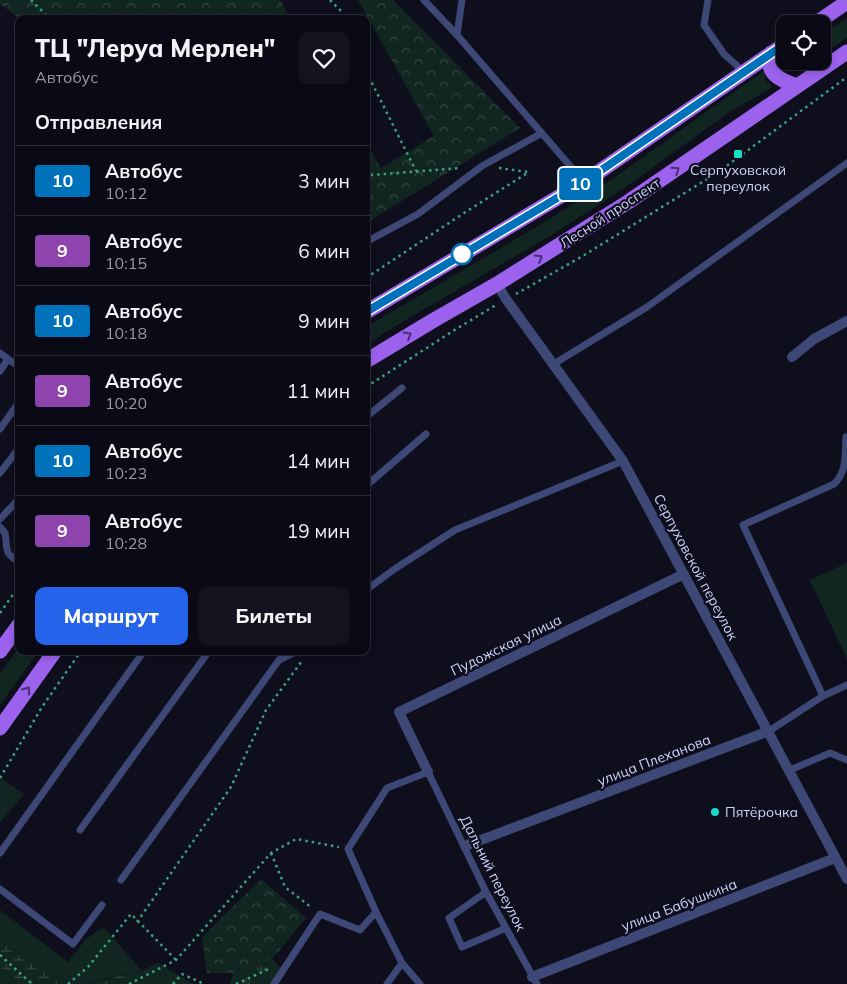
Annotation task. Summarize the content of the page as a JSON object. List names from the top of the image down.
{
  "streets": {
    "main road": ["Лесной проспект"],
    "street": [
      "Серпуховской переулок",
      "Пудожская улица",
      "улица Плеханова",
      "улица Бабушкина"
    ],
    "lane": ["Дальний переулок"]
  },
  "crossings": [
    ["Лесной проспект", "Серпуховской переулок"],
    ["Серпуховской переулок", "Пудожская улица"],
    ["Серпуховской переулок", "улица Плеханова"],
    ["Серпуховской переулок", "улица Бабушкина"],
    ["Пудожская улица", "Дальний переулок"],
    ["улица Плеханова", "Дальний переулок"],
    ["Дальний переулок", "улица Бабушкина"]
  ],
  "places": {
    "transit": ["Серпуховской переулок"],
    "other": ["Пятёрочка"]
  },
  "lines": ["bus line 10"],
  "page": {
    "on_map": "10",
    "heading": [
      ["ТЦ \"Леруа Мерлен\"", "Автобус"],
      "Отправления"
    ],
    "list": [
      {
        "mark": "10",
        "name": "Автобус",
        "note": "10:12",
        "value": "3 мин"
      },
      {
        "mark": "9",
        "name": "Автобус",
        "note": "10:15",
        "value": "6 мин"
      },
      {
        "mark": "10",
        "name": "Автобус",
        "note": "10:18",
        "value": "9 мин"
      },
      {
        "mark": "9",
        "name": "Автобус",
        "note": "10:20",
        "value": "11 мин"
      },
      {
        "mark": "10",
        "name": "Автобус",
        "note": "10:23",
        "value": "14 мин"
      },
      {
        "mark": "9",
        "name": "Автобус",
        "note": "10:28",
        "value": "19 мин"
      }
    ],
    "buttons": ["Маршрут", "Билеты"]
  }
}
